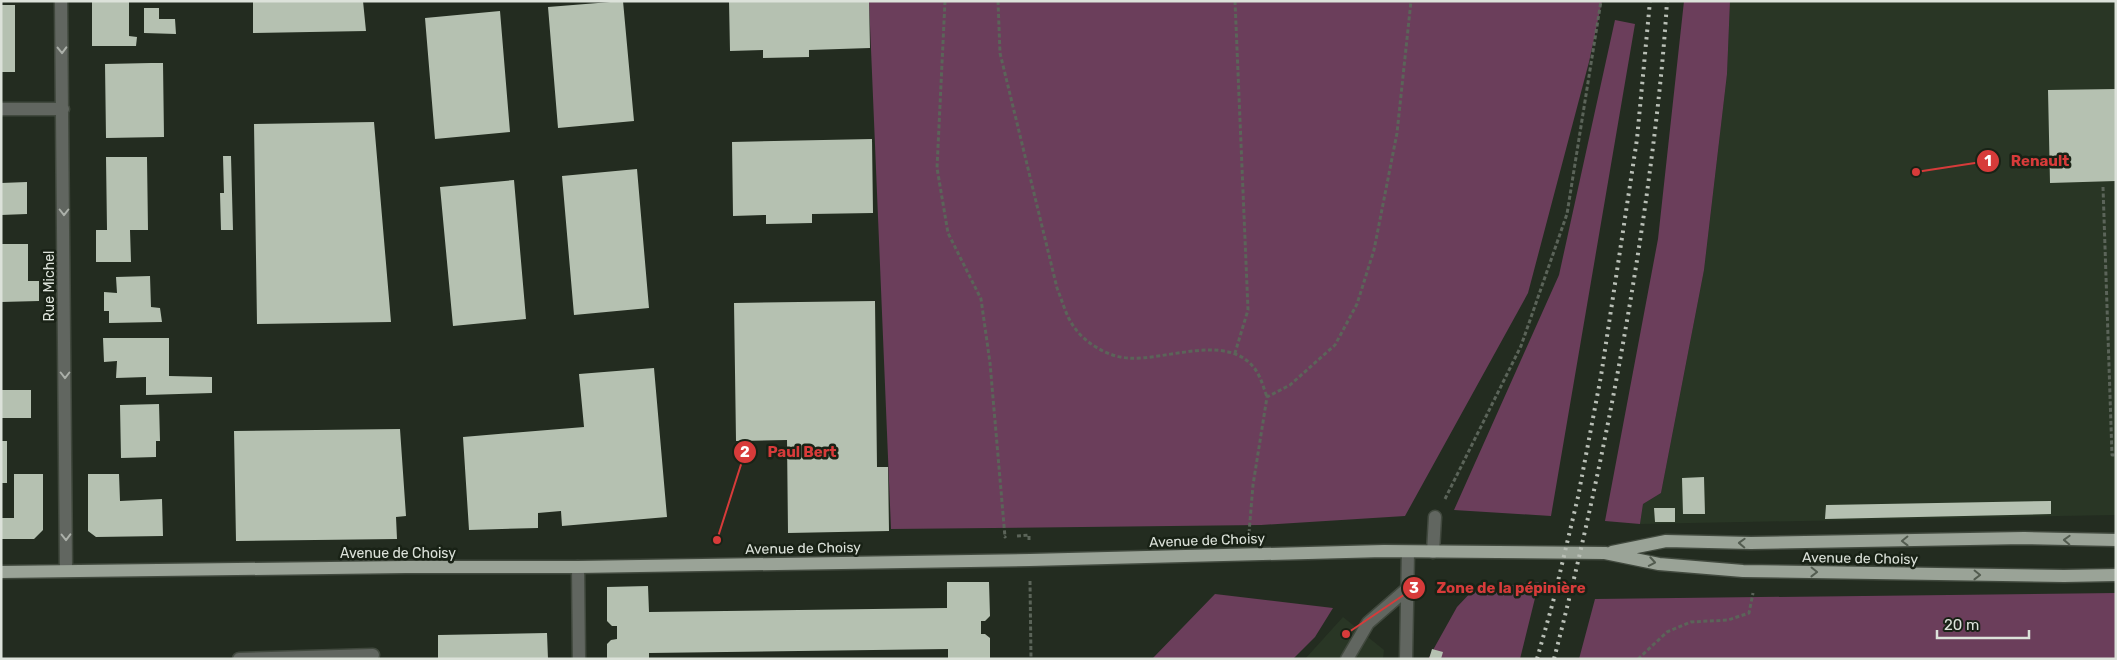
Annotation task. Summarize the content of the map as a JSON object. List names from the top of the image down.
{
  "streets": {
    "main road": ["Avenue de Choisy"],
    "street": ["Rue Michel"]
  },
  "crossings": [
    ["Rue Michel", "Avenue de Choisy"]
  ],
  "one_way": ["Rue Michel"],
  "places": ["Renault", "Paul Bert", "Zone de la pépinière"],
  "scale_bar": "20 m"
}
